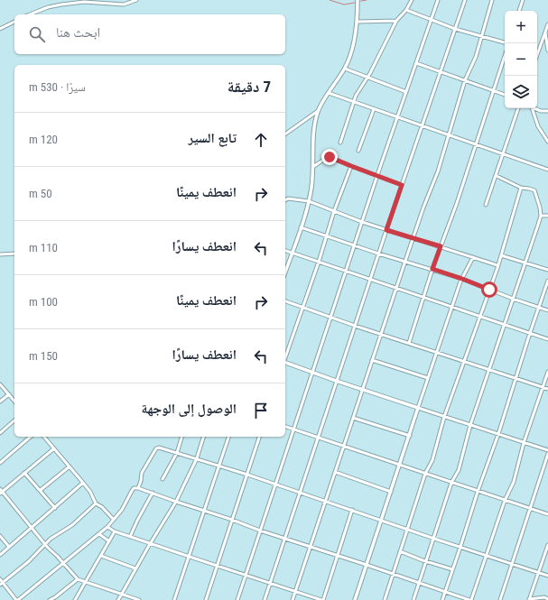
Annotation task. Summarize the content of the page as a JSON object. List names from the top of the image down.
{
  "page": {
    "map_buttons": ["+", "−"],
    "search": "ابحث هنا",
    "heading": ["7 دقيقة", "سيرًا · 530 m"],
    "list": [
      ["تابع السير", "120 m"],
      ["انعطف يمينًا", "50 m"],
      ["انعطف يسارًا", "110 m"],
      ["انعطف يمينًا", "100 m"],
      ["انعطف يسارًا", "150 m"],
      "الوصول إلى الوجهة"
    ]
  }
}
